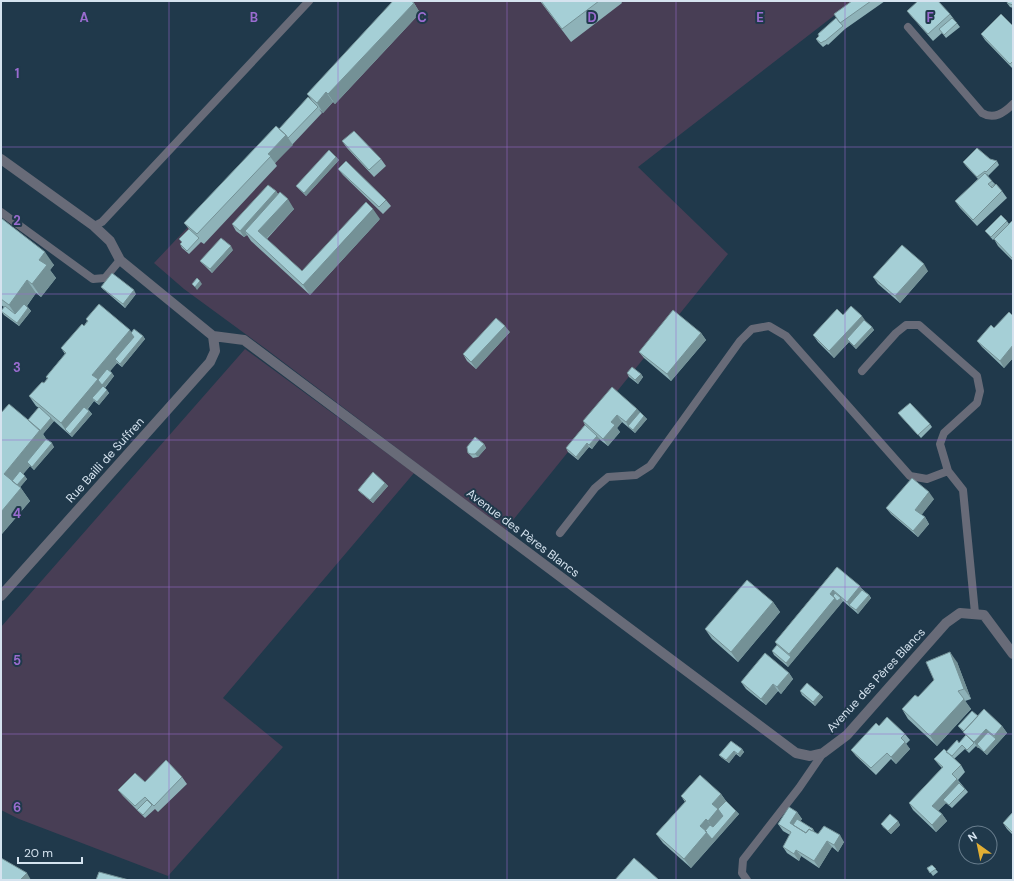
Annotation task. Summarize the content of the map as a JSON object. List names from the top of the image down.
{
  "streets": {
    "street": ["Rue Bailli de Suffren", "Avenue des Pères Blancs"]
  },
  "crossings": [
    ["Rue Bailli de Suffren", "Avenue des Pères Blancs"]
  ],
  "scale_bar": "20 m",
  "north": "top left",
  "grid": {
    "columns": [
      "A",
      "B",
      "C",
      "D",
      "E",
      "F"
    ],
    "rows": [
      "1",
      "2",
      "3",
      "4",
      "5",
      "6"
    ]
  }
}
